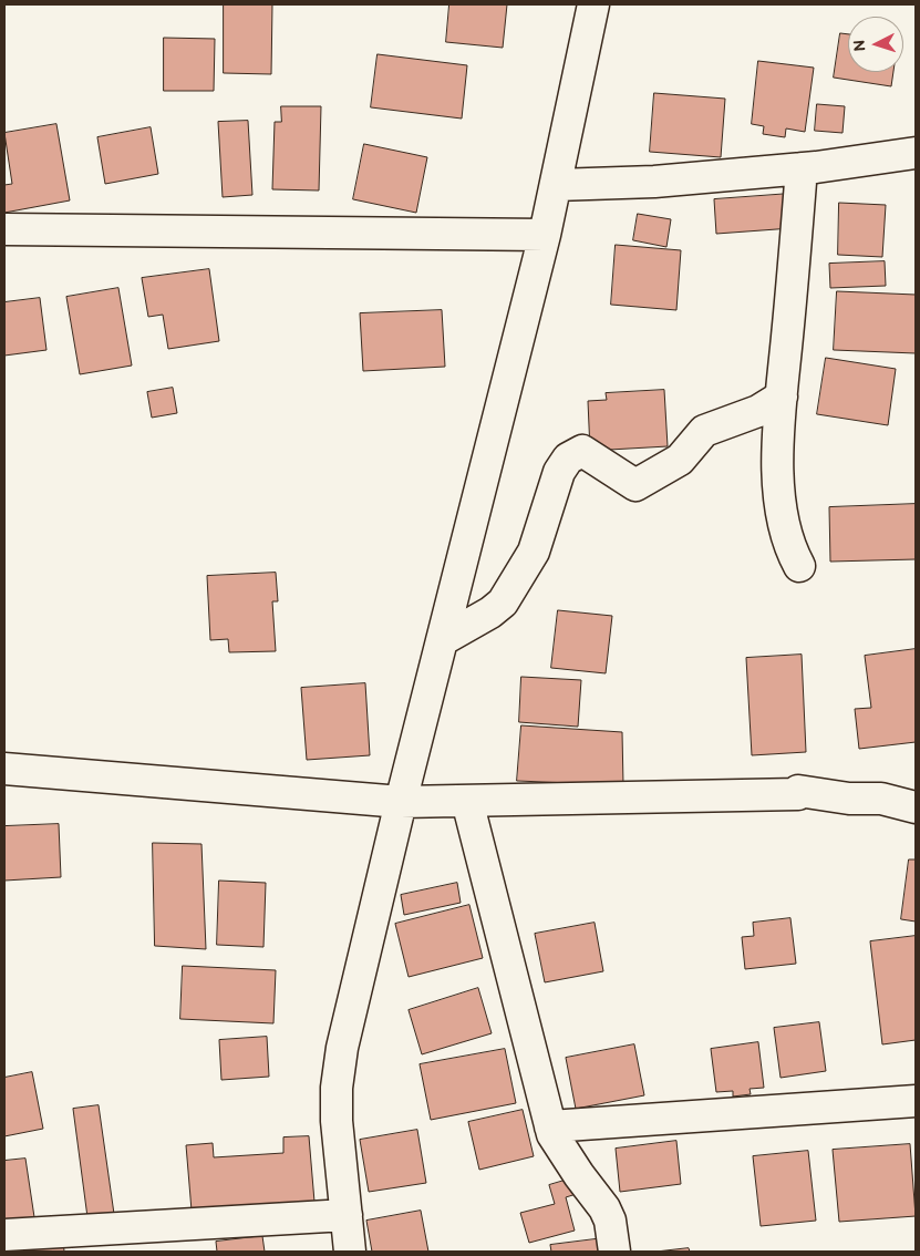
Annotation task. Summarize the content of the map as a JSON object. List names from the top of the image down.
{
  "north": "left"
}
